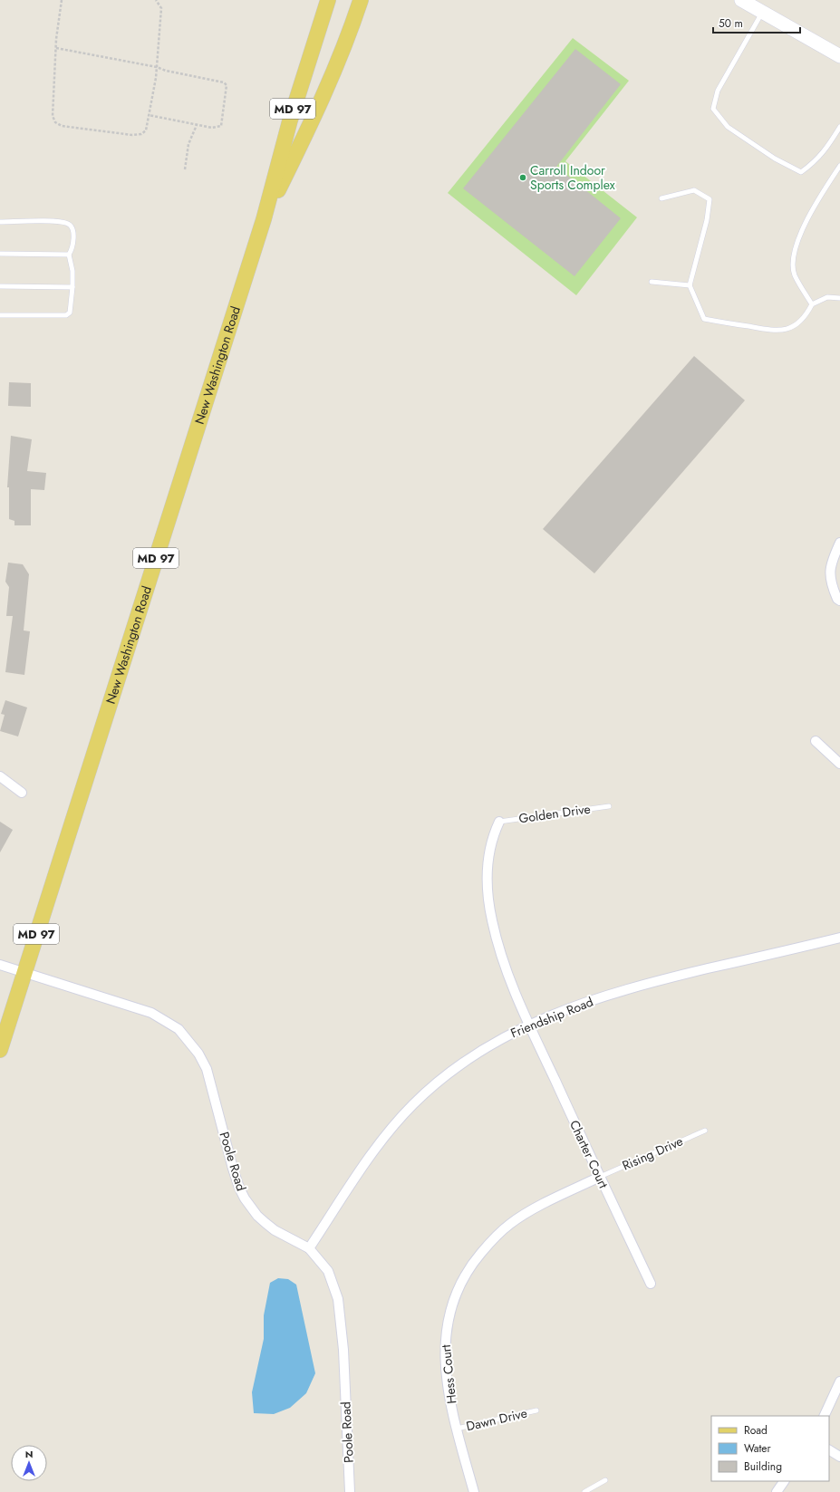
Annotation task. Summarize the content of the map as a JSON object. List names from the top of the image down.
{
  "streets": {
    "main road": ["MD 97", "New Washington Road"],
    "street": [
      "Friendship Road",
      "Charter Court",
      "Poole Road",
      "Hess Court"
    ],
    "lane": ["Golden Drive", "Rising Drive", "Dawn Drive"]
  },
  "crossings": [
    ["New Washington Road", "Poole Road"],
    ["Golden Drive", "Charter Court"],
    ["Friendship Road", "Charter Court"],
    ["Friendship Road", "Poole Road"],
    ["Rising Drive", "Charter Court"],
    ["Rising Drive", "Hess Court"],
    ["Charter Court", "Hess Court"],
    ["Hess Court", "Dawn Drive"]
  ],
  "places": ["Carroll Indoor Sports Complex"],
  "legend": ["Road", "Water", "Building"],
  "scale_bar": "50 m",
  "north": "top"
}
